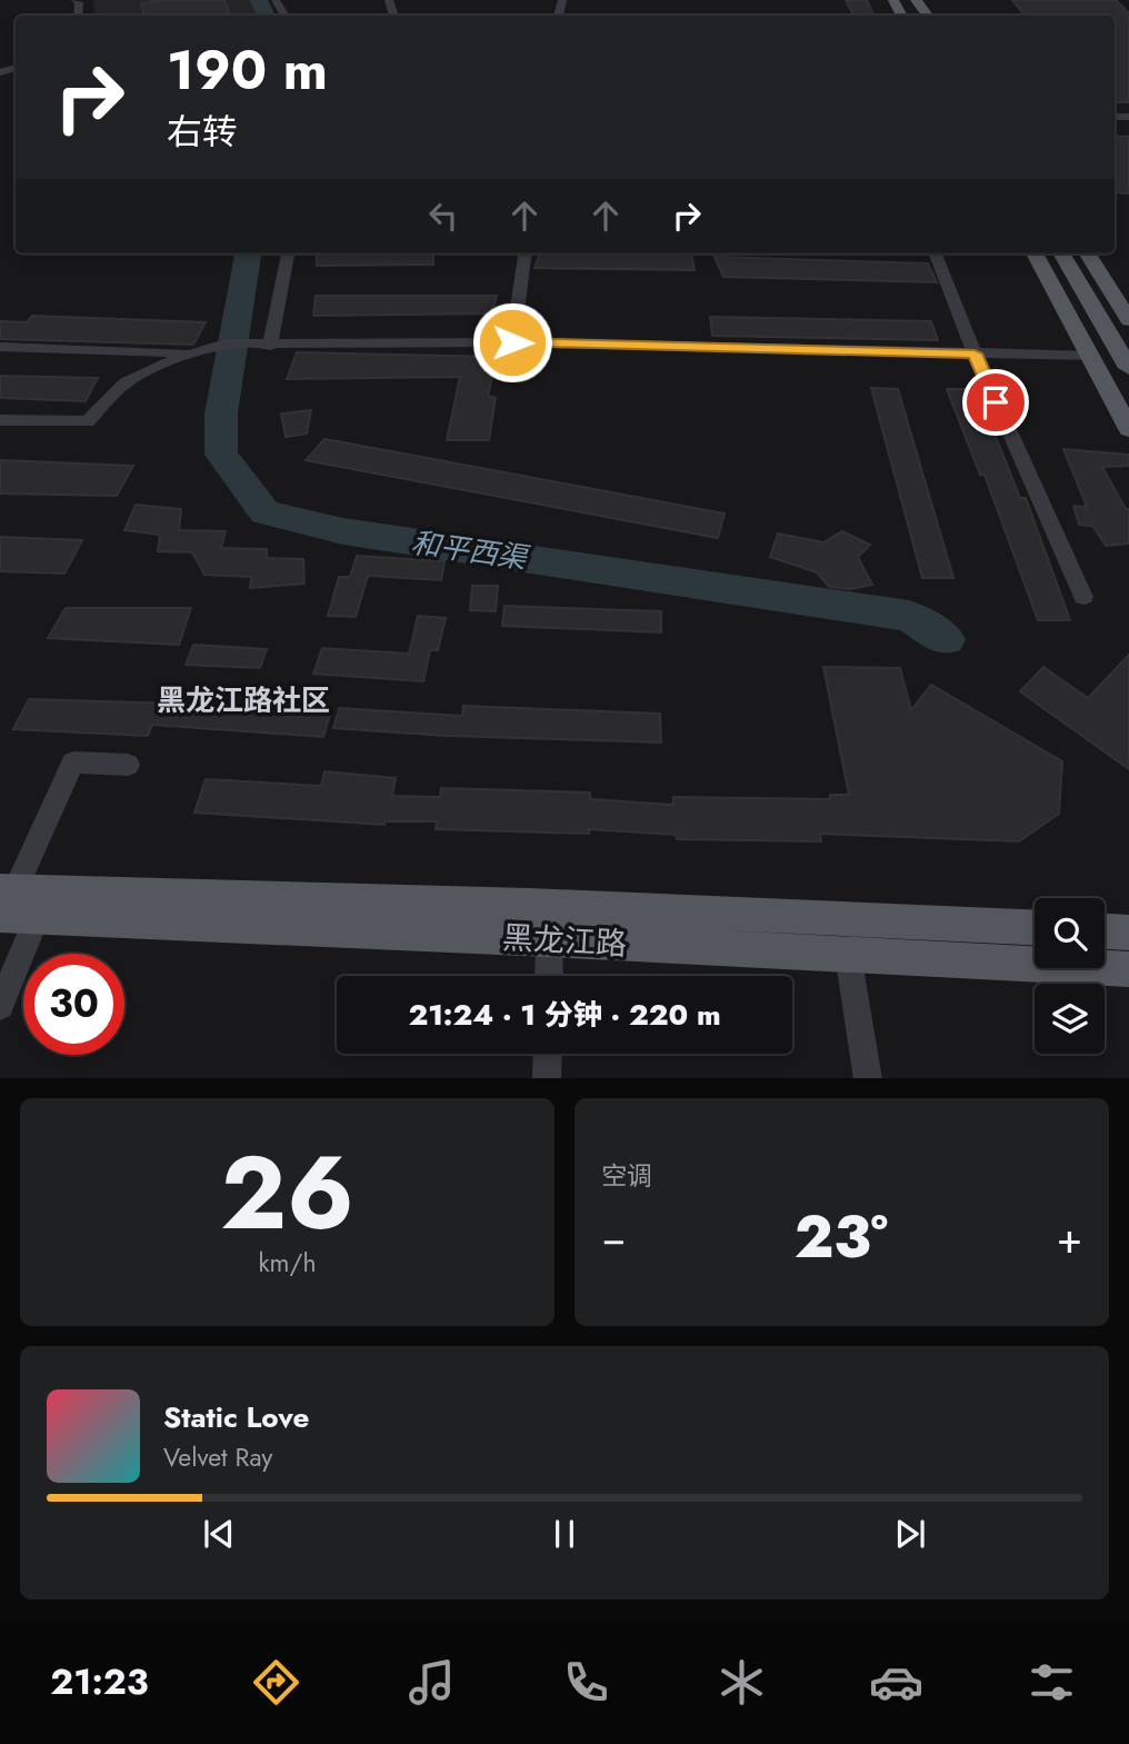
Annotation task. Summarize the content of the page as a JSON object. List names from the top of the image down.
{
  "streets": {
    "main road": ["黑龙江路"]
  },
  "districts": ["黑龙江路社区"],
  "water": ["和平西渠"],
  "page": {
    "turn": ["190 m", "右转"],
    "limit": "30",
    "trip": "21:24 · 1 分钟 · 220 m",
    "tile": [
      ["26", "km/h"],
      "空调"
    ],
    "heat": ["−", "23°", "+"],
    "song": ["Static Love", "Velvet Ray"],
    "tabs": "21:23"
  }
}
